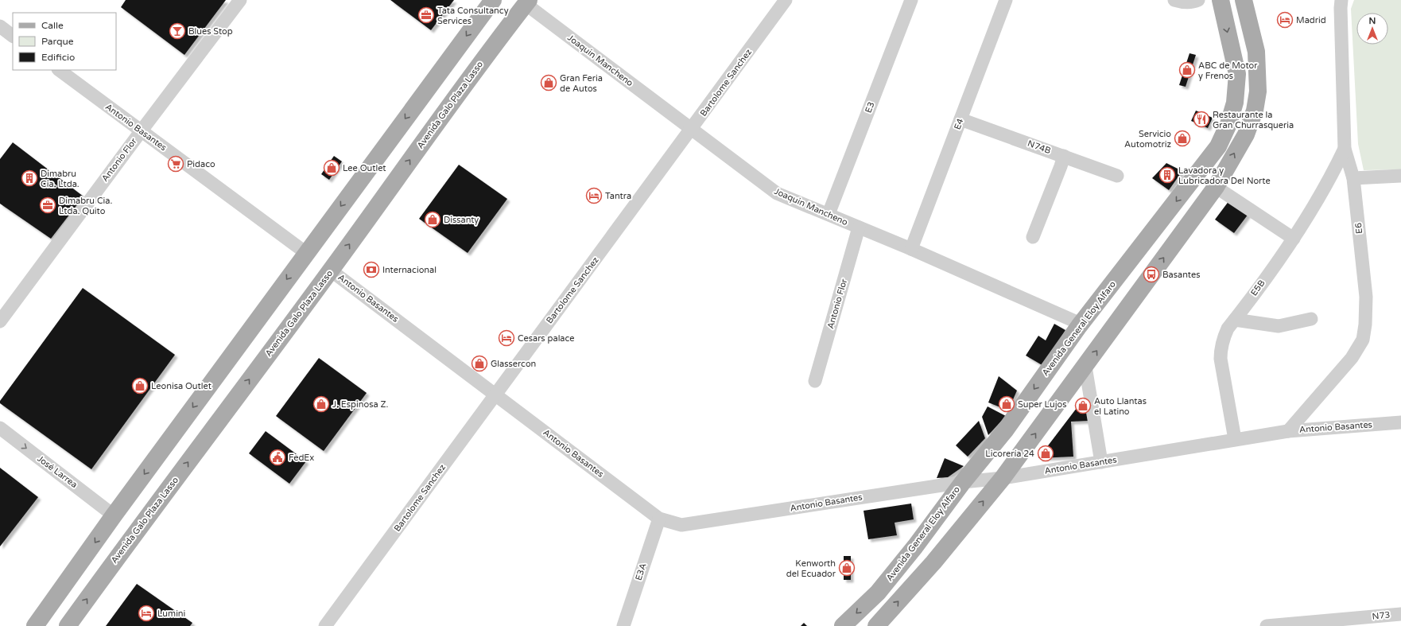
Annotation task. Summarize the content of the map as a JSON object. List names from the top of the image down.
{
  "streets": {
    "main road": ["Avenida Galo Plaza Lasso", "Avenida General Eloy Alfaro"],
    "street": [
      "Joaquin Mancheno",
      "Bartolome Sanchez",
      "E3",
      "E4",
      "Antonio Basantes",
      "N74B",
      "Antonio Flor",
      "E6",
      "E5B",
      "José Larrea",
      "E3A",
      "N73"
    ]
  },
  "crossings": [
    ["Joaquin Mancheno", "Bartolome Sanchez"],
    ["Joaquin Mancheno", "Avenida Galo Plaza Lasso"],
    ["Joaquin Mancheno", "E3"],
    ["Joaquin Mancheno", "E4"],
    ["Joaquin Mancheno", "Antonio Flor"],
    ["Joaquin Mancheno", "Avenida General Eloy Alfaro"],
    ["Bartolome Sanchez", "Antonio Basantes"],
    ["Avenida Galo Plaza Lasso", "Antonio Basantes"],
    ["E4", "N74B"],
    ["Antonio Basantes", "Antonio Flor"],
    ["Antonio Basantes", "E6"],
    ["Antonio Basantes", "E5B"],
    ["Antonio Basantes", "Avenida General Eloy Alfaro"],
    ["Antonio Basantes", "E3A"],
    ["E6", "E5B"]
  ],
  "one_way": ["José Larrea"],
  "places": {
    "office": ["Tata Consultancy Services", "Dimabru Cia. Ltda. Quito"],
    "hotel": [
      "Madrid",
      "Tantra",
      "Cesars palace",
      "Lumini"
    ],
    "bar": ["Blues Stop"],
    "shop": [
      "ABC de Motor y Frenos",
      "Gran Feria de Autos",
      "Servicio Automotriz",
      "Lee Outlet",
      "Dissanty",
      "Glassercon",
      "Leonisa Outlet",
      "J. Espinosa Z.",
      "Super Lujos",
      "Auto Llantas el Latino",
      "Licorería 24",
      "Kenworth del Ecuador"
    ],
    "restaurant": ["Restaurante la Gran Churrasqueria"],
    "supermarket": ["Pidaco"],
    "building": ["Lavadora y Lubricadora Del Norte", "Dimabru Cia. Ltda."],
    "bank": ["Internacional"],
    "bus stop": ["Basantes"],
    "public building": ["FedEx"]
  },
  "legend": ["Calle", "Parque", "Edificio"],
  "north": "top"
}
